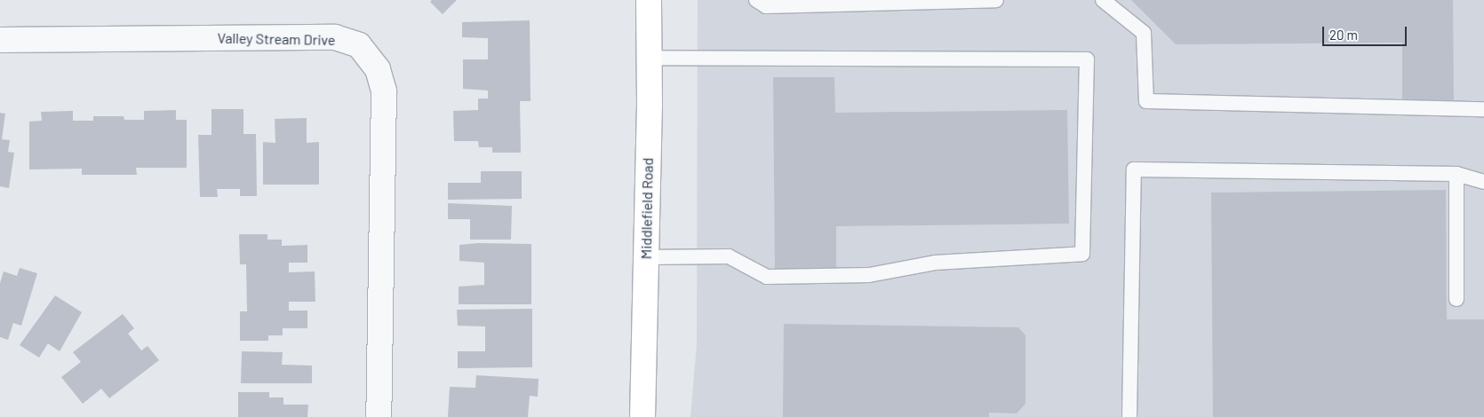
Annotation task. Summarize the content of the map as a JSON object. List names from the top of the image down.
{
  "streets": {
    "main road": ["Middlefield Road"],
    "street": ["Valley Stream Drive"]
  },
  "scale_bar": "20 m"
}
